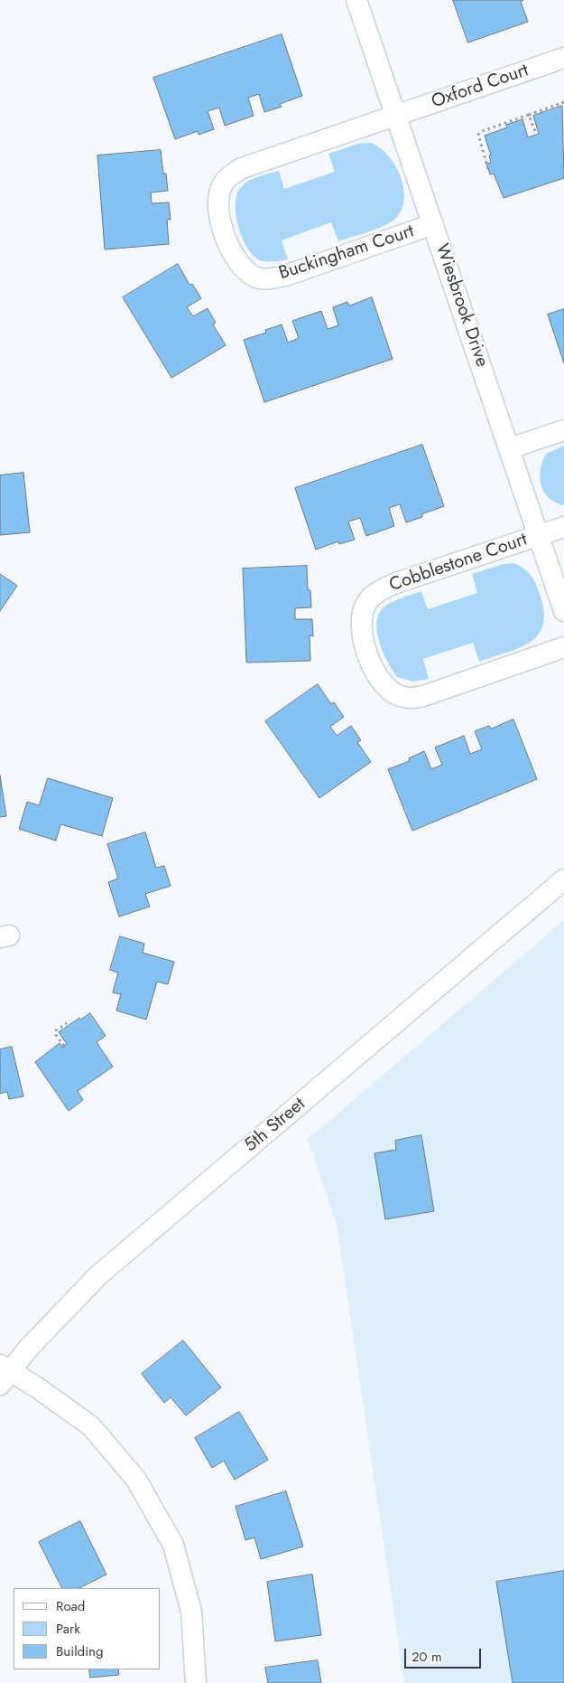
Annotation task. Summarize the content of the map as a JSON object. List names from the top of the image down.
{
  "streets": {
    "street": [
      "Oxford Court",
      "Buckingham Court",
      "Wiesbrook Drive",
      "Cobblestone Court",
      "5th Street"
    ]
  },
  "crossings": [
    ["Oxford Court", "Buckingham Court"],
    ["Oxford Court", "Wiesbrook Drive"],
    ["Buckingham Court", "Wiesbrook Drive"],
    ["Wiesbrook Drive", "Cobblestone Court"]
  ],
  "legend": ["Road", "Park", "Building"],
  "scale_bar": "20 m"
}
